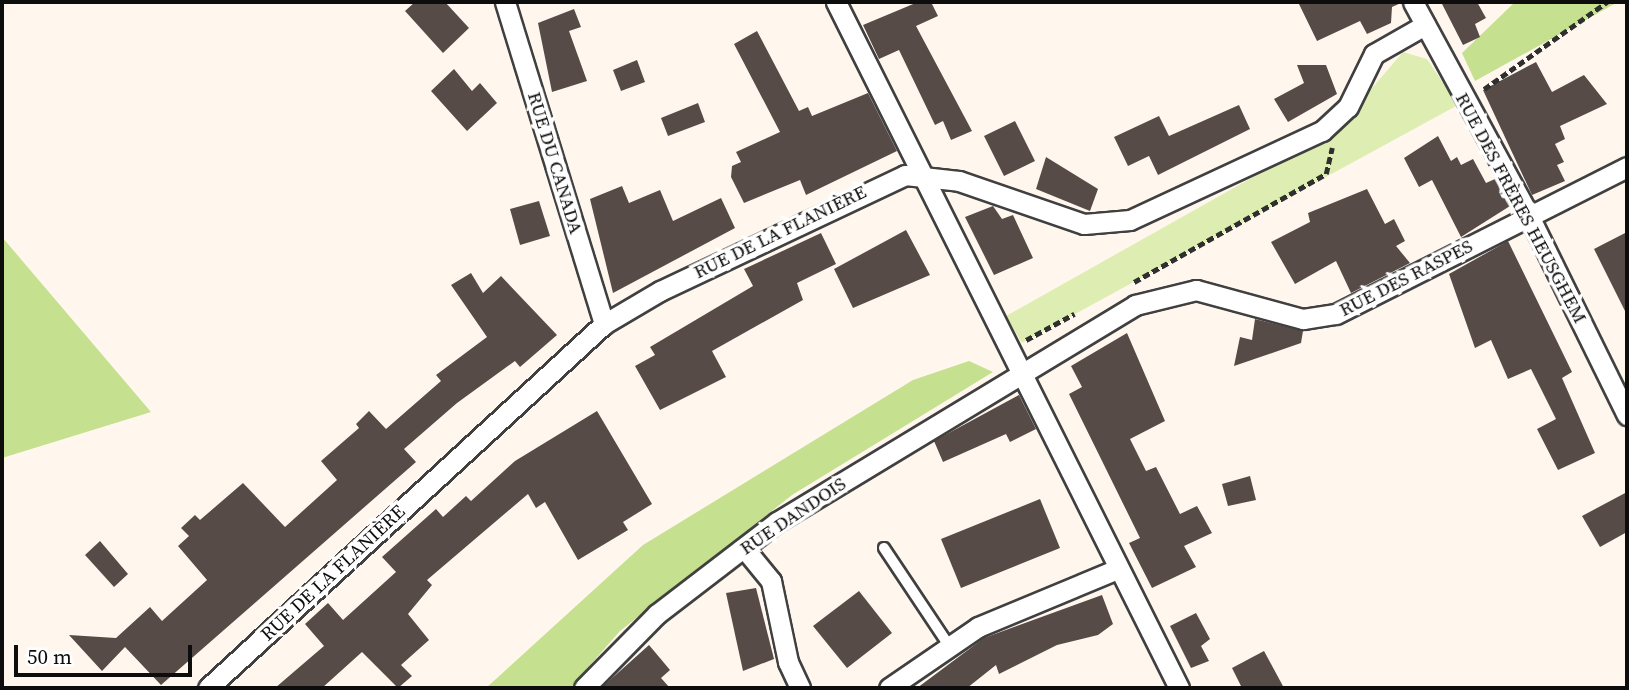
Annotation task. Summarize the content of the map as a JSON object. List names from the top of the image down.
{
  "streets": {
    "street": [
      "RUE DU CANADA",
      "RUE DES FRÈRES HEUSGHEM",
      "RUE DE LA FLANIÈRE",
      "RUE DES RASPES",
      "RUE DANDOIS"
    ]
  },
  "crossings": [
    ["RUE DU CANADA", "RUE DE LA FLANIÈRE"],
    ["RUE DES FRÈRES HEUSGHEM", "RUE DE LA FLANIÈRE"],
    ["RUE DES FRÈRES HEUSGHEM", "RUE DES RASPES"],
    ["RUE DES RASPES", "RUE DANDOIS"]
  ],
  "scale_bar": "50 m"
}
